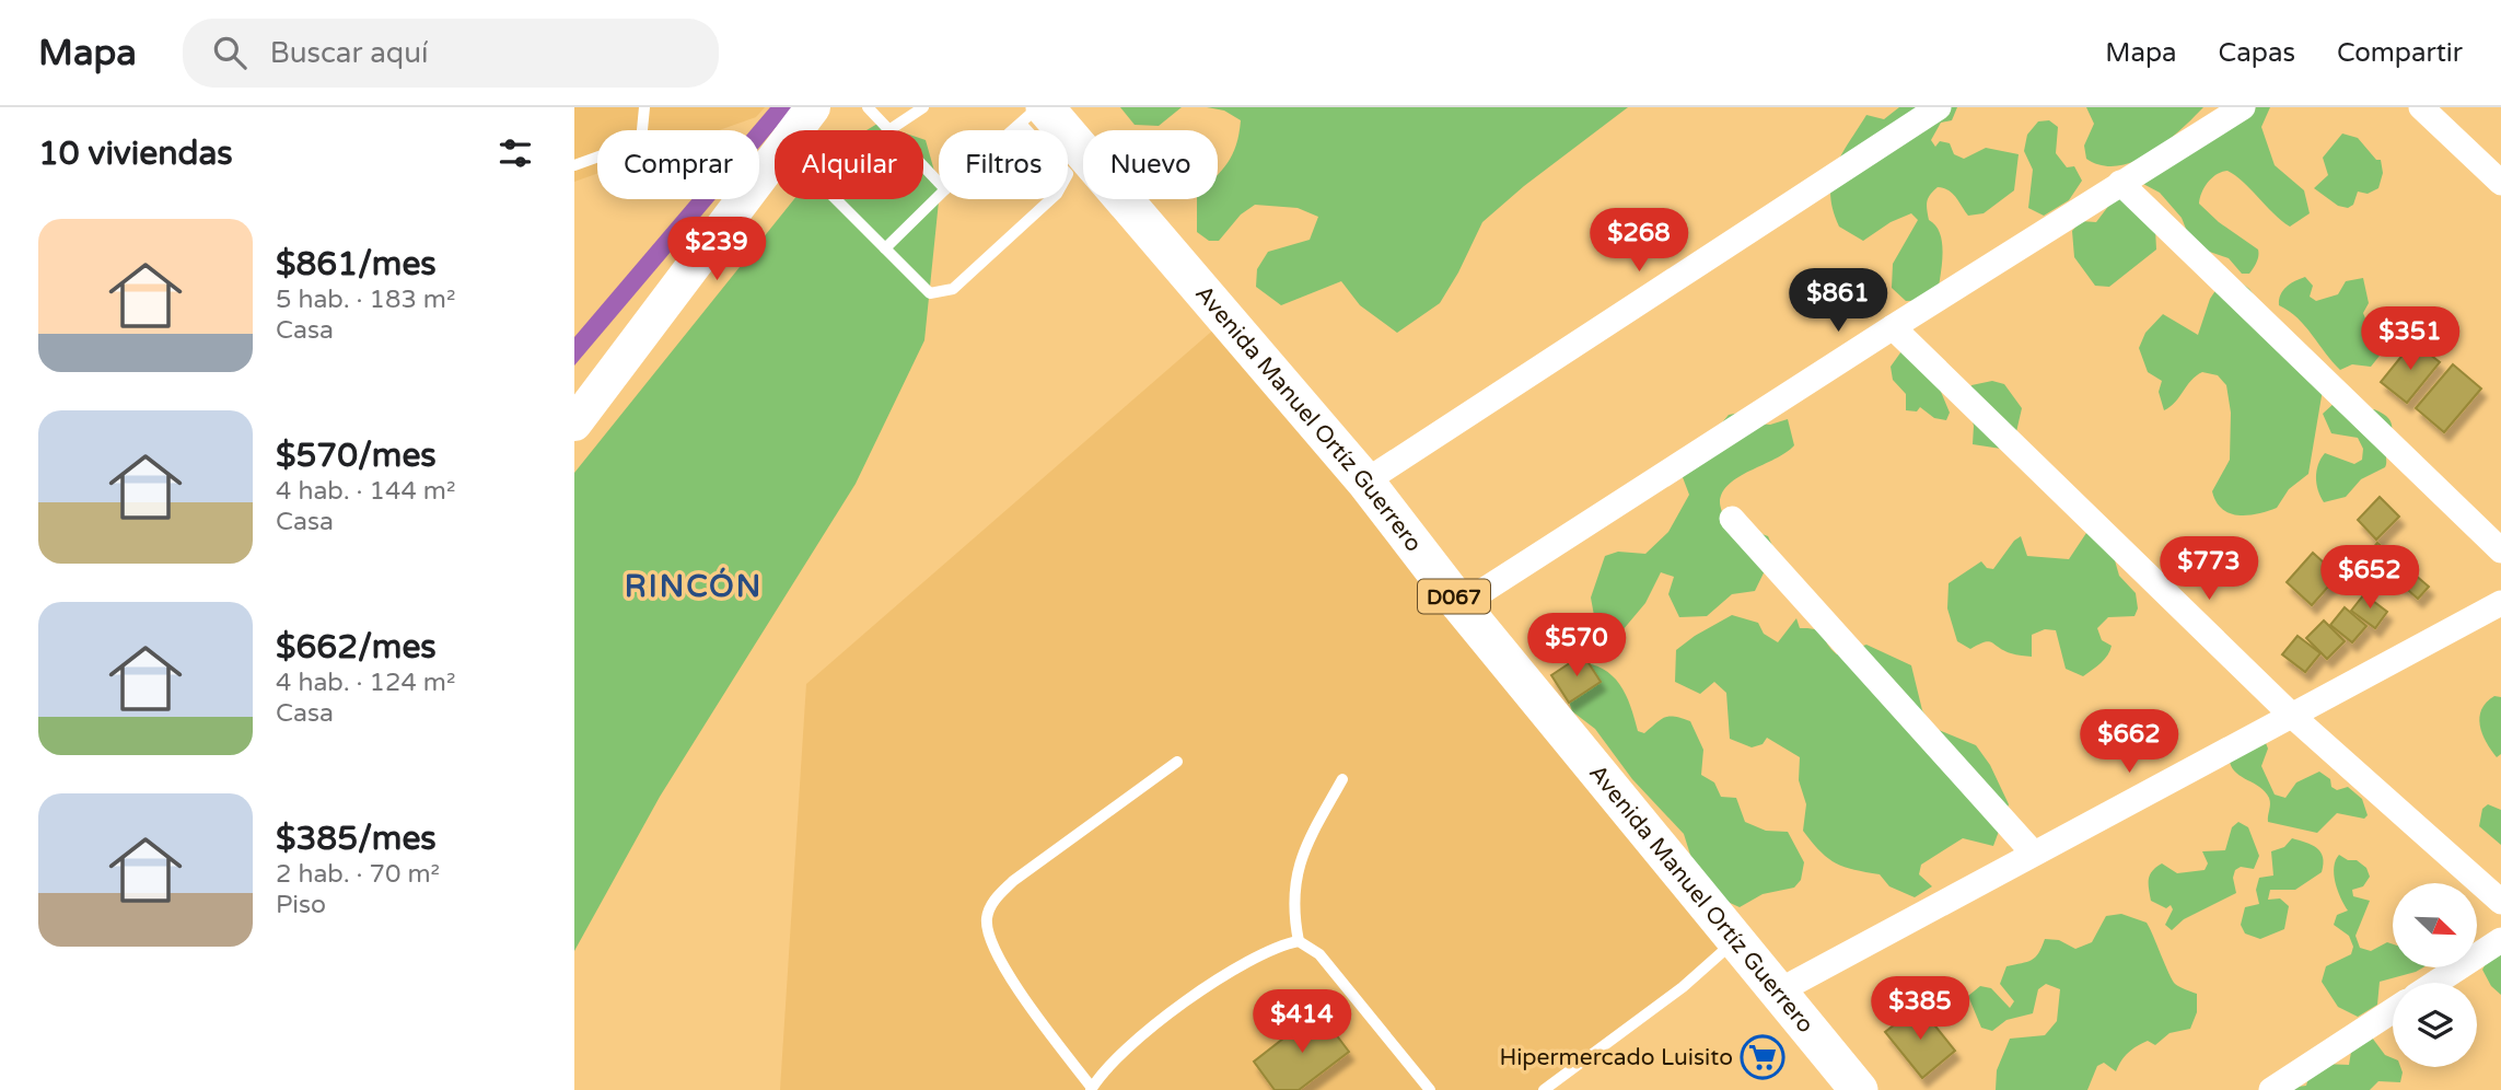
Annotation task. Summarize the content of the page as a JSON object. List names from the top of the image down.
{
  "streets": {
    "main road": ["Avenida Manuel Ortíz Guerrero", "D067"]
  },
  "districts": ["RINCÓN"],
  "places": {
    "supermarket": ["Hipermercado Luisito"]
  },
  "north": "bottom right",
  "page": {
    "header": "Mapa",
    "search": "Buscar aquí",
    "nav": ["Mapa", "Capas", "Compartir"],
    "heading": "10 viviendas",
    "chip": [
      "Comprar",
      "Alquilar",
      "Filtros",
      "Nuevo"
    ],
    "list": [
      {
        "name": "$861/mes",
        "note": "5 hab. · 183 m² · Casa"
      },
      {
        "name": "$570/mes",
        "note": "4 hab. · 144 m² · Casa"
      },
      {
        "name": "$662/mes",
        "note": "4 hab. · 124 m² · Casa"
      },
      {
        "name": "$385/mes",
        "note": "2 hab. · 70 m² · Piso"
      }
    ],
    "price": [
      "$268",
      "$239",
      "$861",
      "$351",
      "$773",
      "$652",
      "$570",
      "$662",
      "$385",
      "$414"
    ]
  }
}
